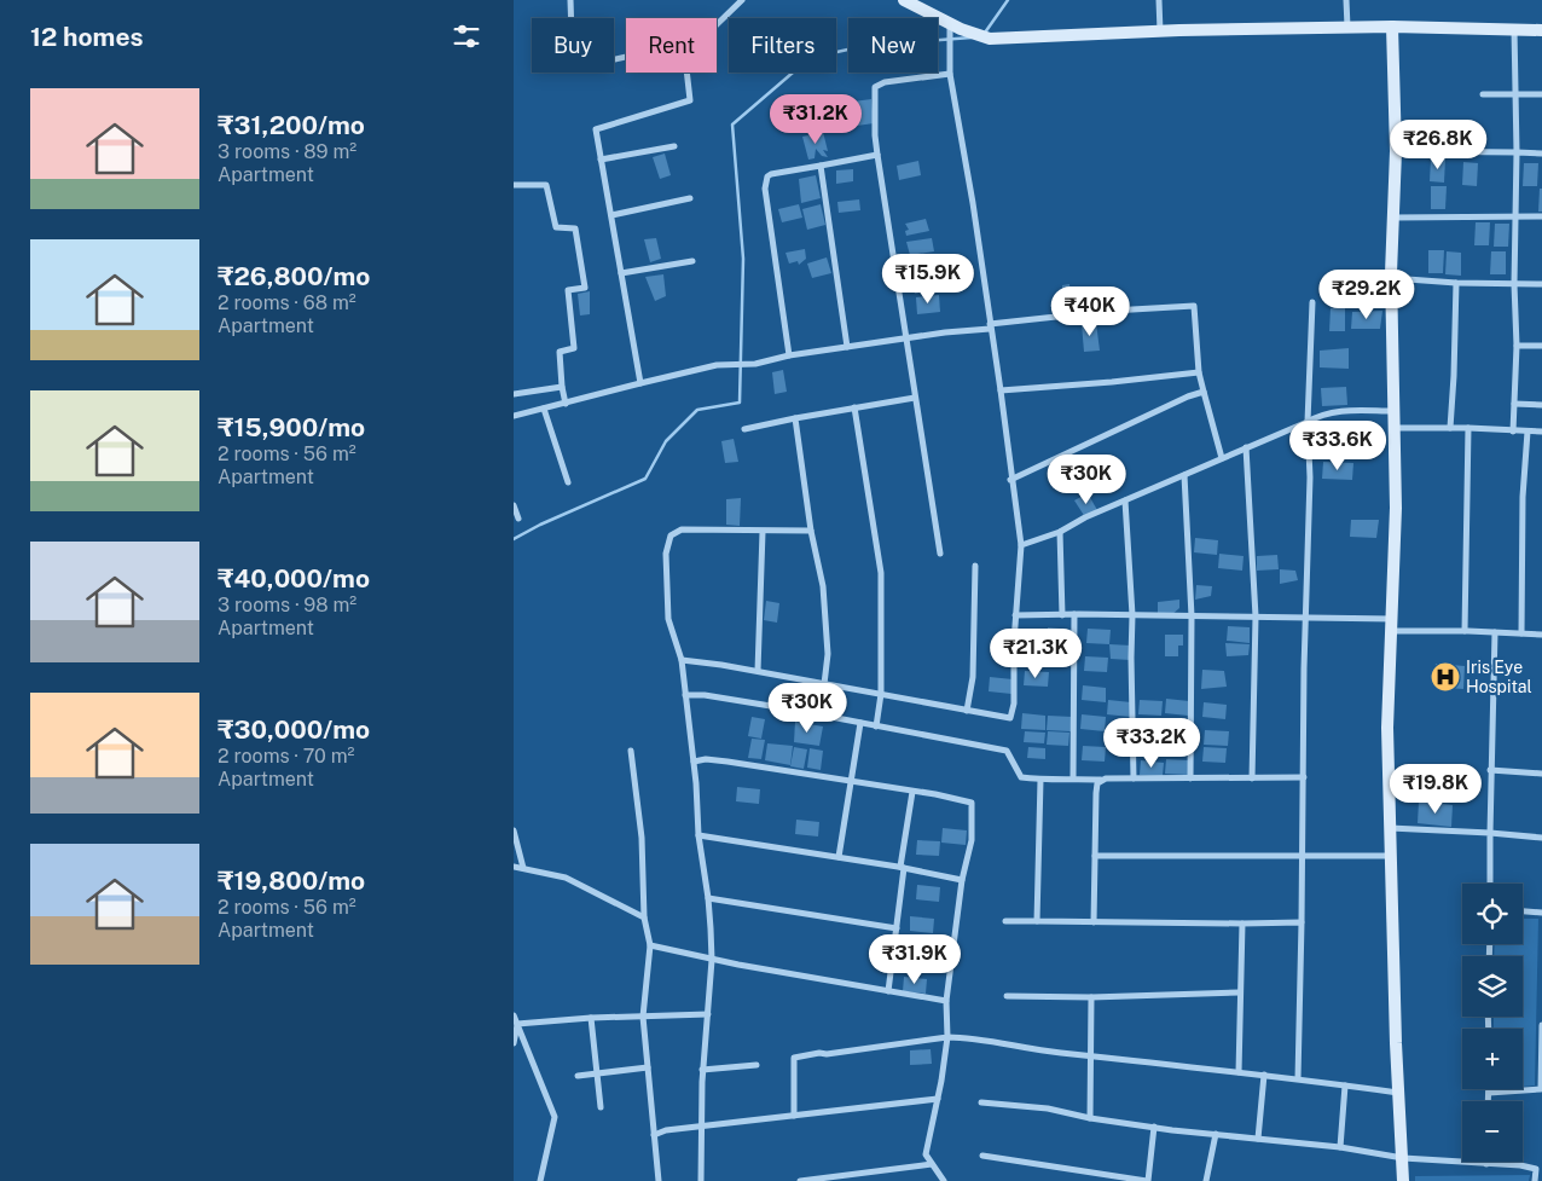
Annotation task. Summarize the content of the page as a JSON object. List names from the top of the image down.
{
  "places": {
    "hospital": ["Iris Eye Hospital"]
  },
  "page": {
    "heading": "12 homes",
    "chip": [
      "Buy",
      "Rent",
      "Filters",
      "New"
    ],
    "list": [
      {
        "name": "₹31,200/mo",
        "note": "3 rooms · 89 m² · Apartment"
      },
      {
        "name": "₹26,800/mo",
        "note": "2 rooms · 68 m² · Apartment"
      },
      {
        "name": "₹15,900/mo",
        "note": "2 rooms · 56 m² · Apartment"
      },
      {
        "name": "₹40,000/mo",
        "note": "3 rooms · 98 m² · Apartment"
      },
      {
        "name": "₹30,000/mo",
        "note": "2 rooms · 70 m² · Apartment"
      },
      {
        "name": "₹19,800/mo",
        "note": "2 rooms · 56 m² · Apartment"
      }
    ],
    "price": [
      "₹31.2K",
      "₹26.8K",
      "₹15.9K",
      "₹29.2K",
      "₹40K",
      "₹33.6K",
      "₹30K",
      "₹21.3K",
      "₹30K",
      "₹33.2K",
      "₹19.8K",
      "₹31.9K"
    ],
    "map_buttons": ["+", "−"]
  }
}
